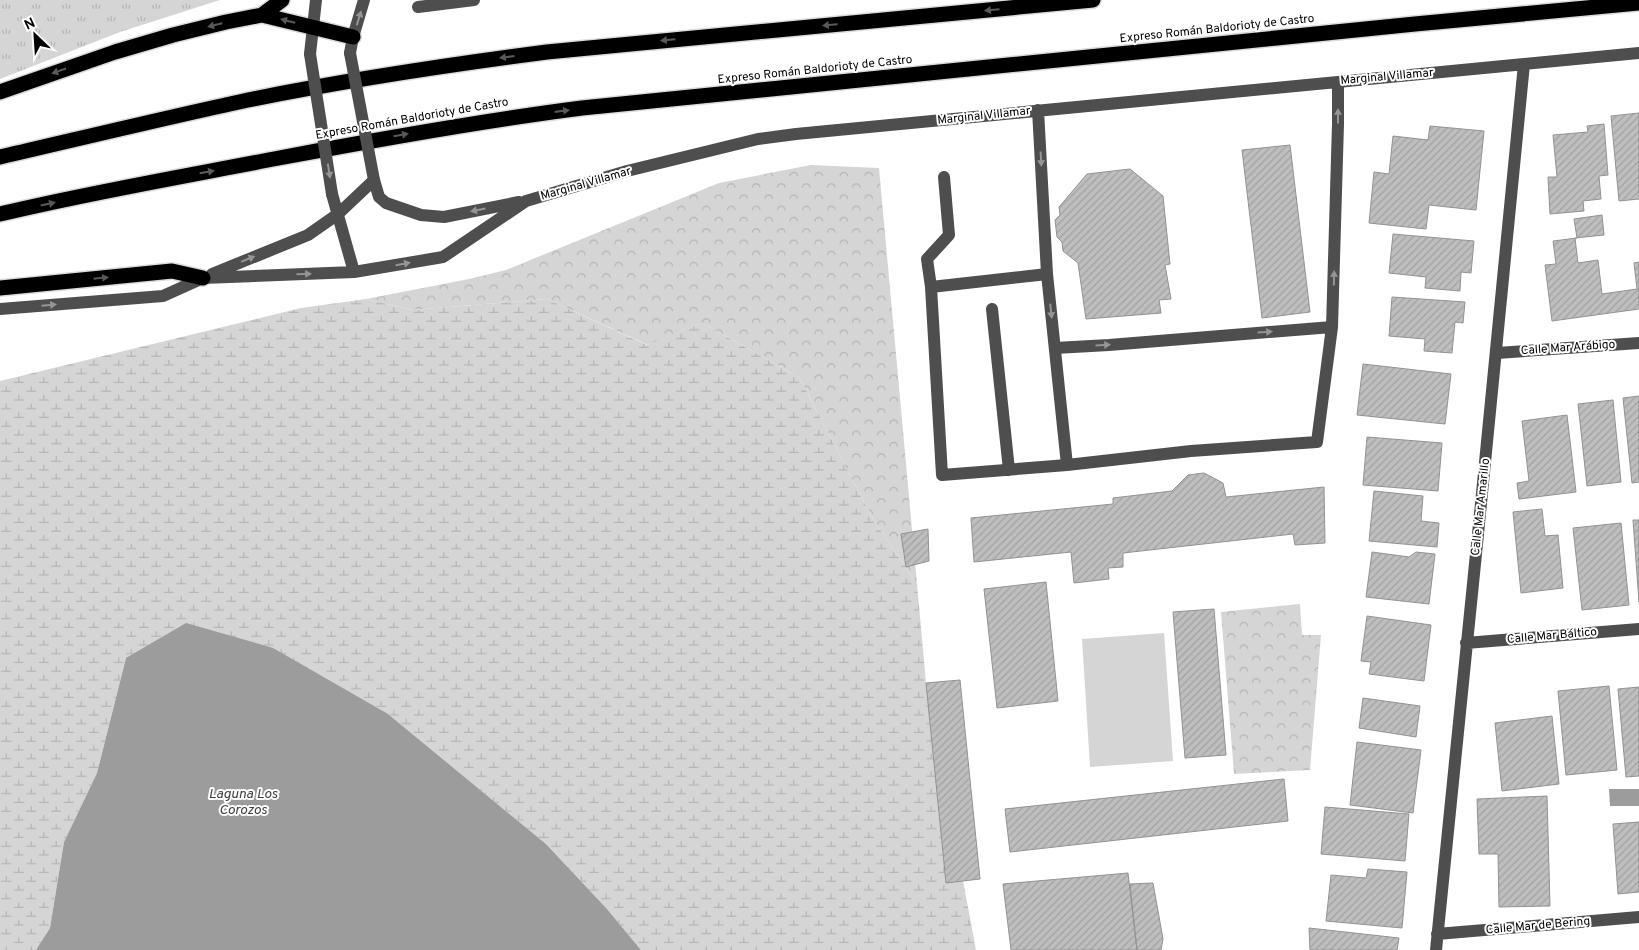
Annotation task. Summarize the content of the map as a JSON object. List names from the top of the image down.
{
  "streets": {
    "highway": ["Expreso Román Baldorioty de Castro"],
    "street": [
      "Marginal Villamar",
      "Calle Mar Arábigo",
      "Calle Mar Amarillo",
      "Calle Mar Báltico",
      "Calle Mar de Bering"
    ]
  },
  "crossings": [
    ["Marginal Villamar", "Calle Mar Amarillo"],
    ["Calle Mar Arábigo", "Calle Mar Amarillo"],
    ["Calle Mar Amarillo", "Calle Mar Báltico"],
    ["Calle Mar Amarillo", "Calle Mar de Bering"]
  ],
  "water": ["Laguna Los Corozos"],
  "north": "top left"
}
